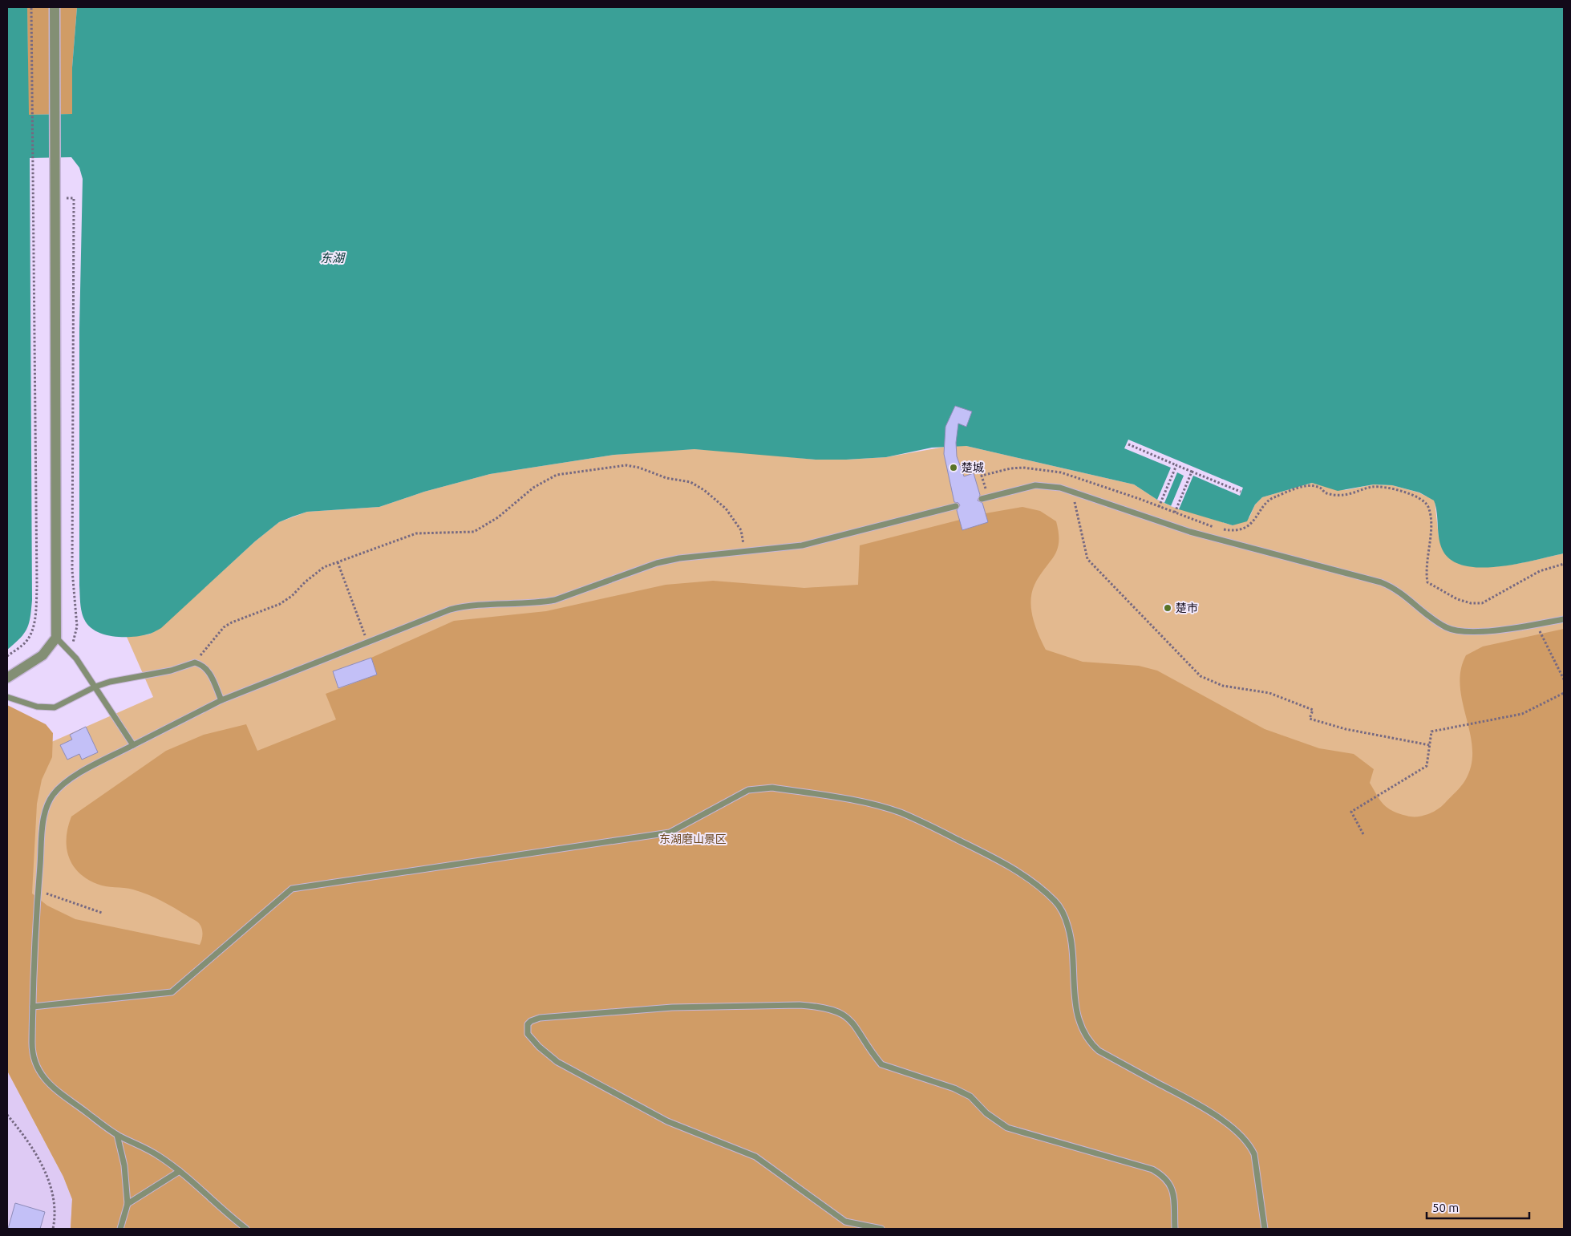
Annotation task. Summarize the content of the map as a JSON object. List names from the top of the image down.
{
  "water": ["东湖"],
  "parks": ["东湖磨山景区"],
  "places": ["楚城", "楚市"],
  "scale_bar": "50 m"
}
